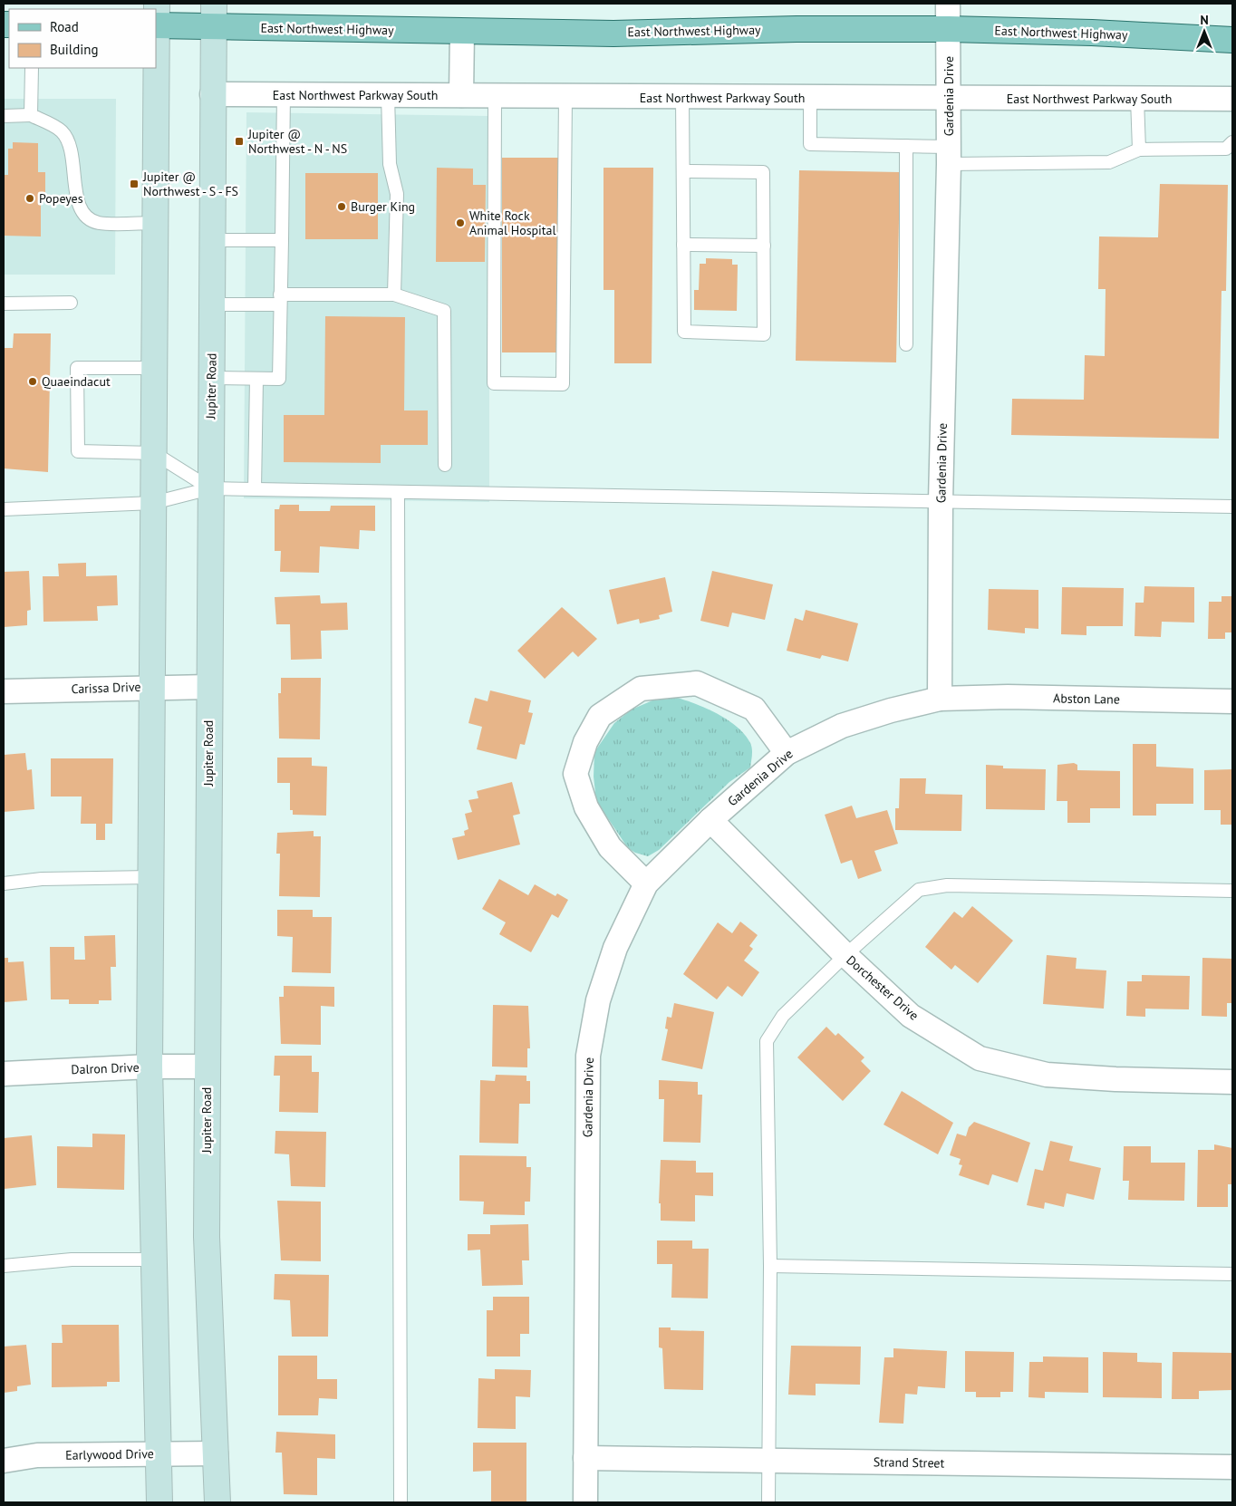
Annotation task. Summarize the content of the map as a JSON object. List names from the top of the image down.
{
  "streets": {
    "main road": ["East Northwest Highway", "Jupiter Road"],
    "street": [
      "East Northwest Parkway South",
      "Gardenia Drive",
      "Carissa Drive",
      "Abston Lane",
      "Dorchester Drive",
      "Dalron Drive",
      "Earlywood Drive",
      "Strand Street"
    ]
  },
  "crossings": [
    ["East Northwest Highway", "Gardenia Drive"],
    ["East Northwest Highway", "Jupiter Road"],
    ["East Northwest Parkway South", "Gardenia Drive"],
    ["East Northwest Parkway South", "Jupiter Road"],
    ["Gardenia Drive", "Abston Lane"],
    ["Gardenia Drive", "Dorchester Drive"],
    ["Gardenia Drive", "Strand Street"],
    ["Jupiter Road", "Carissa Drive"],
    ["Jupiter Road", "Dalron Drive"],
    ["Jupiter Road", "Earlywood Drive"]
  ],
  "places": {
    "transit": ["Jupiter @ Northwest - N - NS", "Jupiter @ Northwest - S - FS"],
    "other": [
      "Popeyes",
      "Burger King",
      "White Rock Animal Hospital",
      "Quaeindacut"
    ]
  },
  "legend": ["Road", "Building"],
  "north": "top"
}
